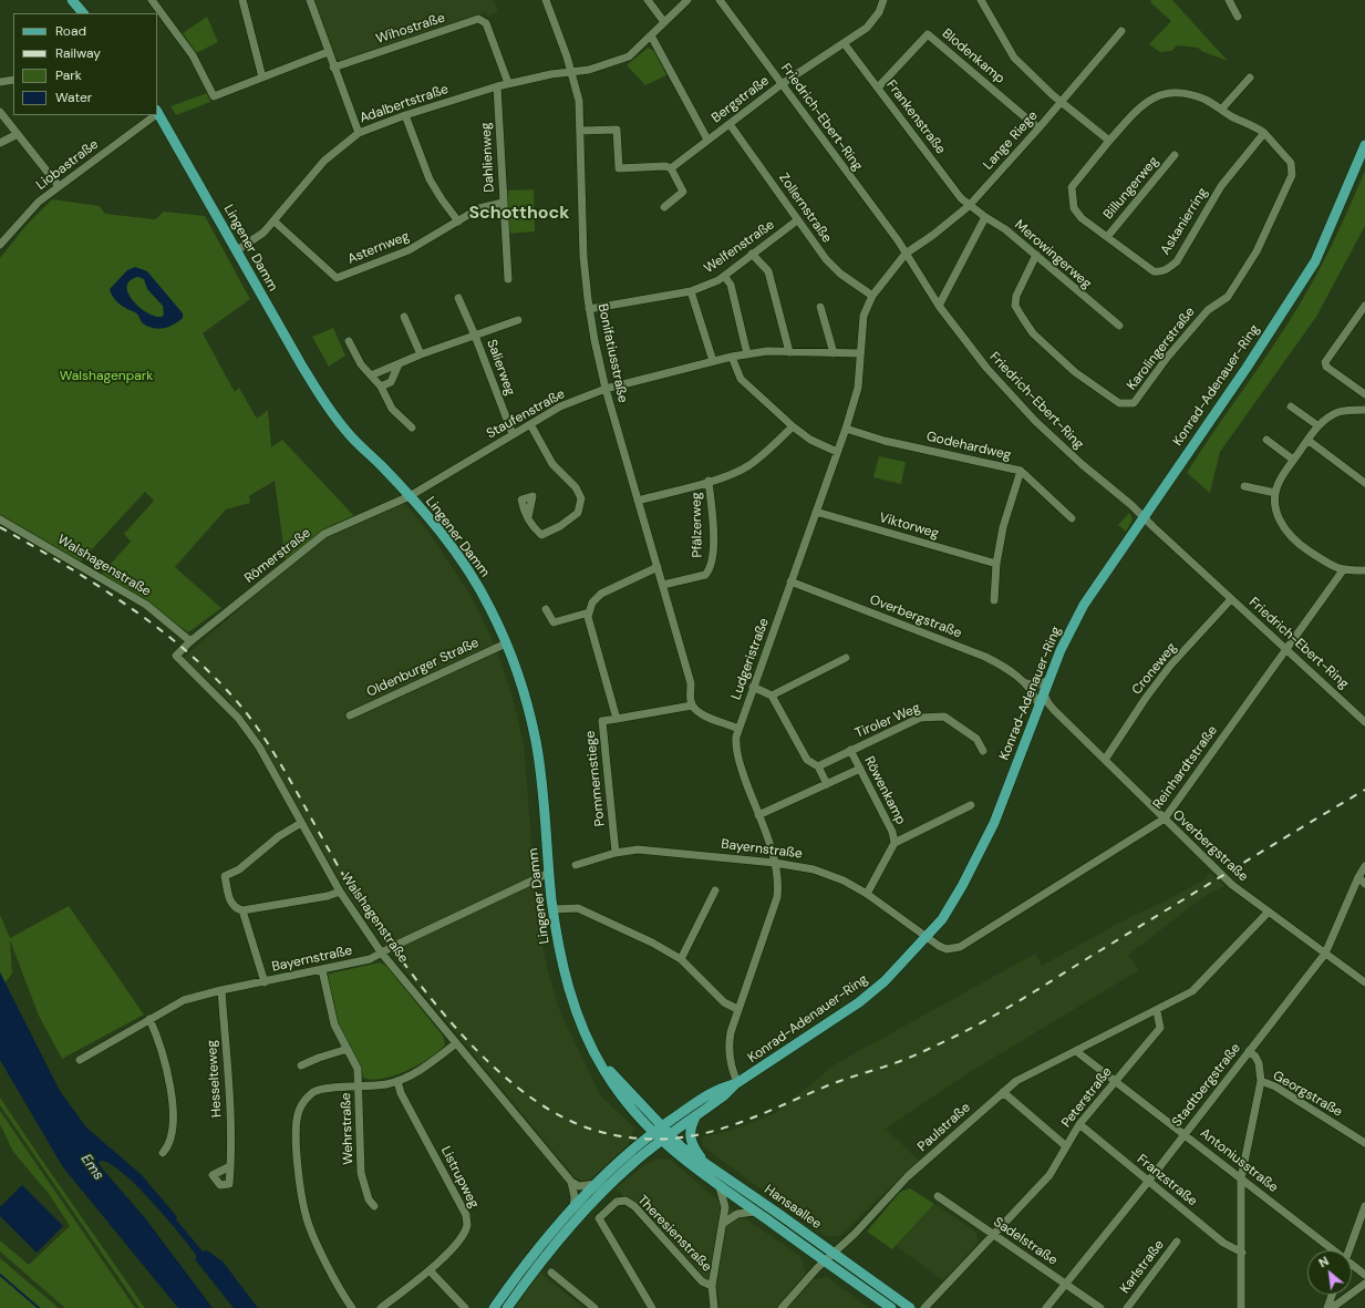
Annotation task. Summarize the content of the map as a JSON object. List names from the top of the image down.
{
  "streets": {
    "main road": ["Lingener Damm", "Konrad-Adenauer-Ring", "Hansaallee"],
    "street": [
      "Wihostraße",
      "Blodenkamp",
      "Bergstraße",
      "Adalbertstraße",
      "Friedrich-Ebert-Ring",
      "Frankenstraße",
      "Lange Riege",
      "Dahlienweg",
      "Liobastraße",
      "Billungerweg",
      "Zollernstraße",
      "Askanierring",
      "Welfenstraße",
      "Asternweg",
      "Merowingerweg",
      "Karolingerstraße",
      "Bonifatiusstraße",
      "Salierweg",
      "Staufenstraße",
      "Godehardweg",
      "Pfälzerweg",
      "Viktorweg",
      "Römerstraße",
      "Walshagenstraße",
      "Overbergstraße",
      "Ludgeristraße",
      "Oldenburger Straße",
      "Croneweg",
      "Tiroler Weg",
      "Reinhardtstraße",
      "Pommernstiege",
      "Röwenkamp",
      "Bayernstraße",
      "Hesselteweg",
      "Stadtbergstraße",
      "Georgstraße",
      "Peterstraße",
      "Paulstraße",
      "Wehrstraße",
      "Antoniusstraße",
      "Listrupweg",
      "Franzstraße",
      "Theresienstraße",
      "Sadelstraße",
      "Karlstraße"
    ]
  },
  "crossings": [
    ["Wihostraße", "Adalbertstraße"],
    ["Blodenkamp", "Frankenstraße"],
    ["Blodenkamp", "Lange Riege"],
    ["Bergstraße", "Friedrich-Ebert-Ring"],
    ["Bergstraße", "Frankenstraße"],
    ["Bergstraße", "Zollernstraße"],
    ["Adalbertstraße", "Dahlienweg"],
    ["Adalbertstraße", "Lingener Damm"],
    ["Adalbertstraße", "Asternweg"],
    ["Adalbertstraße", "Bonifatiusstraße"],
    ["Friedrich-Ebert-Ring", "Lange Riege"],
    ["Friedrich-Ebert-Ring", "Konrad-Adenauer-Ring"],
    ["Friedrich-Ebert-Ring", "Ludgeristraße"],
    ["Friedrich-Ebert-Ring", "Croneweg"],
    ["Friedrich-Ebert-Ring", "Reinhardtstraße"],
    ["Frankenstraße", "Lange Riege"],
    ["Frankenstraße", "Merowingerweg"],
    ["Lange Riege", "Merowingerweg"],
    ["Lange Riege", "Ludgeristraße"],
    ["Dahlienweg", "Asternweg"],
    ["Billungerweg", "Askanierring"],
    ["Zollernstraße", "Welfenstraße"],
    ["Zollernstraße", "Ludgeristraße"],
    ["Askanierring", "Karolingerstraße"],
    ["Welfenstraße", "Bonifatiusstraße"],
    ["Lingener Damm", "Konrad-Adenauer-Ring"],
    ["Lingener Damm", "Staufenstraße"],
    ["Lingener Damm", "Römerstraße"],
    ["Lingener Damm", "Oldenburger Straße"],
    ["Lingener Damm", "Bayernstraße"],
    ["Lingener Damm", "Hansaallee"],
    ["Merowingerweg", "Karolingerstraße"],
    ["Bonifatiusstraße", "Staufenstraße"],
    ["Bonifatiusstraße", "Pfälzerweg"],
    ["Salierweg", "Staufenstraße"],
    ["Konrad-Adenauer-Ring", "Overbergstraße"],
    ["Konrad-Adenauer-Ring", "Ludgeristraße"],
    ["Konrad-Adenauer-Ring", "Reinhardtstraße"],
    ["Konrad-Adenauer-Ring", "Bayernstraße"],
    ["Konrad-Adenauer-Ring", "Hansaallee"],
    ["Staufenstraße", "Römerstraße"],
    ["Staufenstraße", "Ludgeristraße"],
    ["Godehardweg", "Ludgeristraße"],
    ["Viktorweg", "Ludgeristraße"],
    ["Römerstraße", "Walshagenstraße"],
    ["Walshagenstraße", "Bayernstraße"],
    ["Overbergstraße", "Ludgeristraße"],
    ["Overbergstraße", "Croneweg"],
    ["Overbergstraße", "Reinhardtstraße"],
    ["Overbergstraße", "Stadtbergstraße"],
    ["Ludgeristraße", "Bayernstraße"],
    ["Tiroler Weg", "Röwenkamp"],
    ["Reinhardtstraße", "Bayernstraße"],
    ["Pommernstiege", "Bayernstraße"],
    ["Röwenkamp", "Bayernstraße"],
    ["Bayernstraße", "Hesselteweg"],
    ["Bayernstraße", "Wehrstraße"],
    ["Stadtbergstraße", "Antoniusstraße"],
    ["Stadtbergstraße", "Franzstraße"],
    ["Stadtbergstraße", "Sadelstraße"],
    ["Peterstraße", "Paulstraße"],
    ["Peterstraße", "Antoniusstraße"],
    ["Peterstraße", "Franzstraße"],
    ["Peterstraße", "Sadelstraße"],
    ["Paulstraße", "Antoniusstraße"],
    ["Paulstraße", "Hansaallee"]
  ],
  "districts": ["Schotthock"],
  "water": ["Ems"],
  "parks": ["Walshagenpark"],
  "legend": [
    "Road",
    "Railway",
    "Park",
    "Water"
  ],
  "north": "top left"
}
